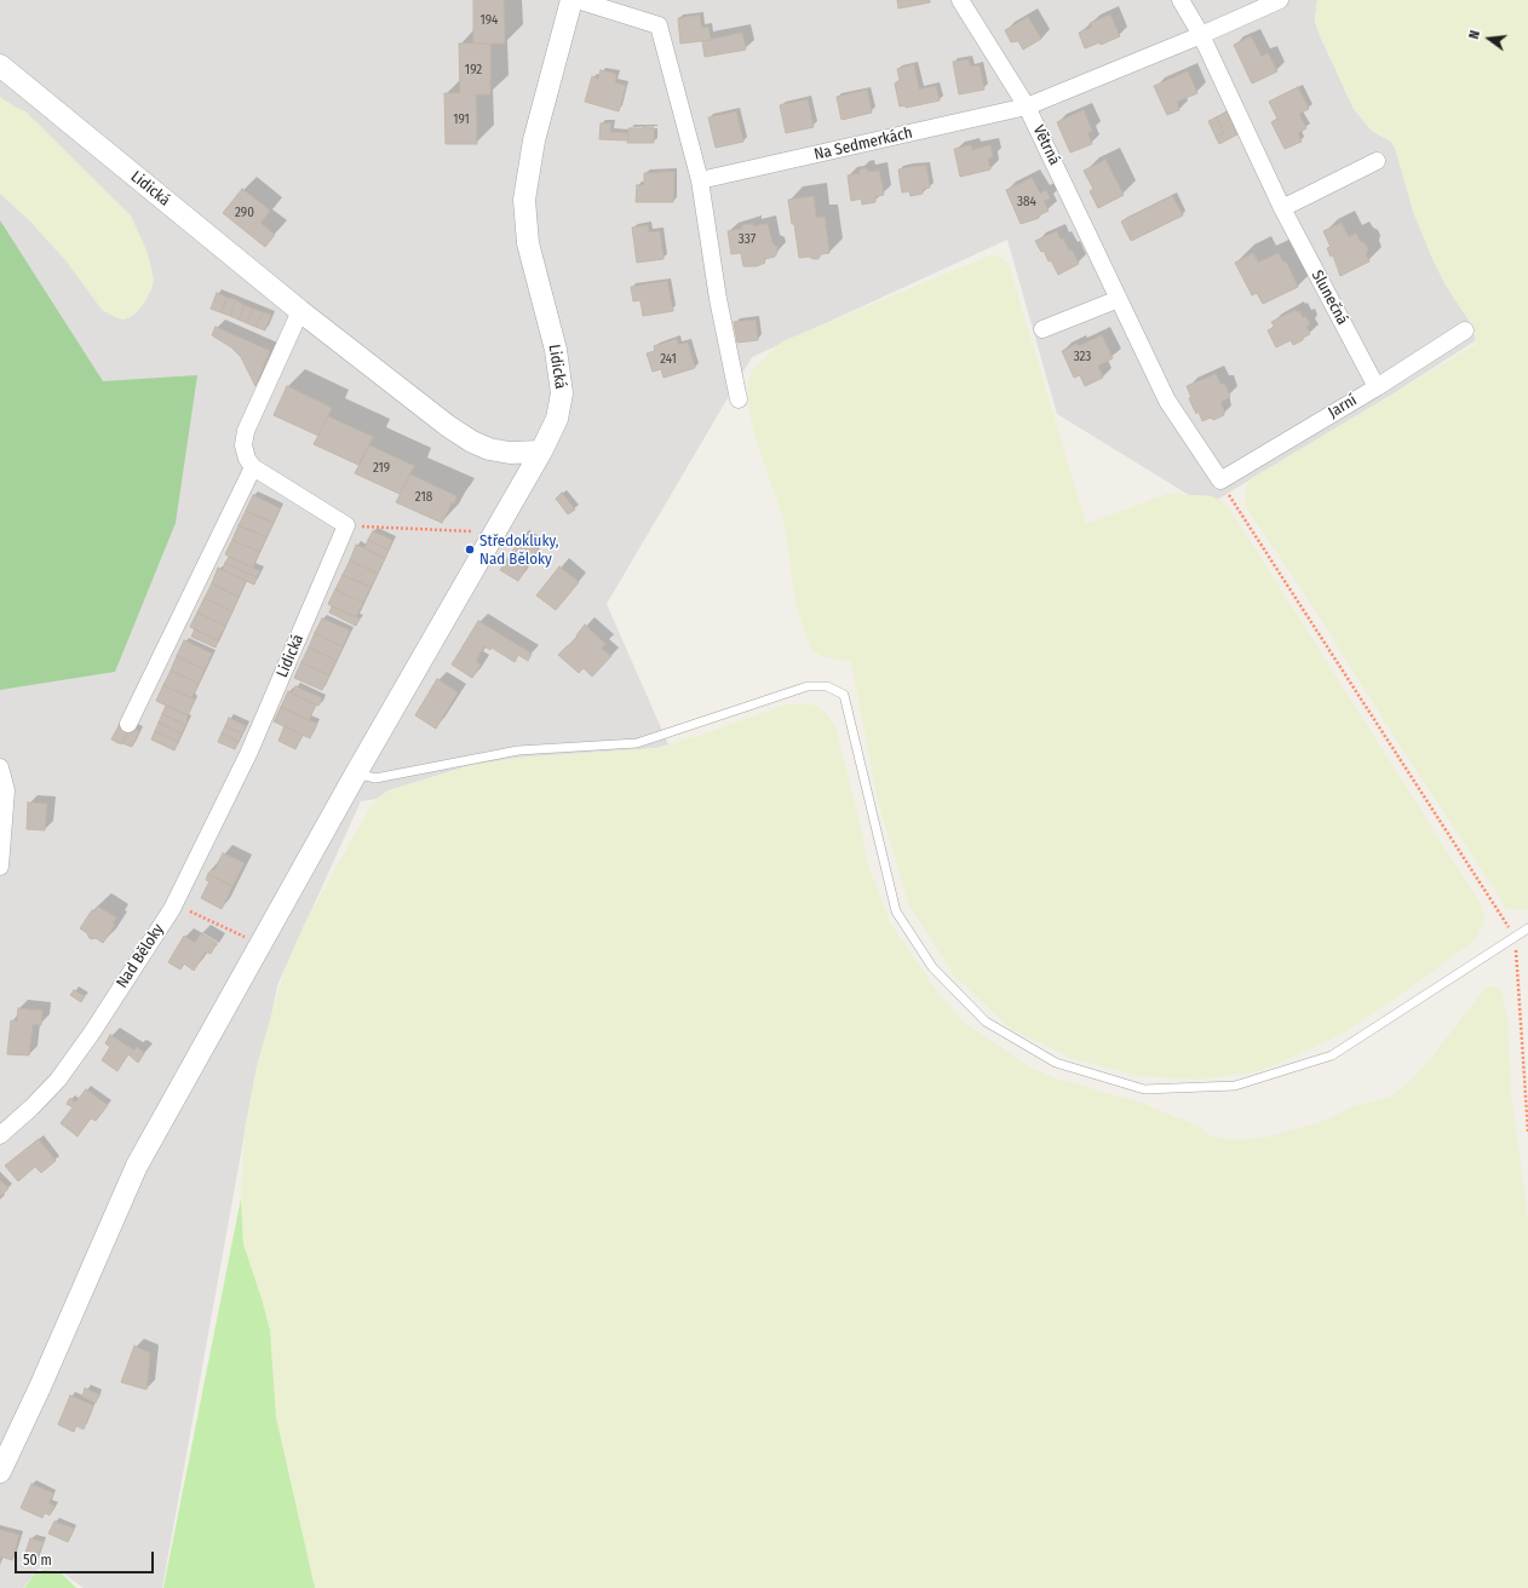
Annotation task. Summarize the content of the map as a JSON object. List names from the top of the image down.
{
  "streets": {
    "street": [
      "Na Sedmerkách",
      "Větrná",
      "Lidická",
      "Slunečná",
      "Jarní",
      "Nad Běloky"
    ]
  },
  "crossings": [
    ["Na Sedmerkách", "Větrná"],
    ["Větrná", "Jarní"],
    ["Lidická", "Nad Běloky"],
    ["Slunečná", "Jarní"]
  ],
  "places": ["Středokluky, Nad Běloky"],
  "house_numbers": [
    "194",
    "192",
    "191",
    "384",
    "290",
    "337",
    "323",
    "241",
    "219",
    "218"
  ],
  "scale_bar": "50 m",
  "north": "left"
}
